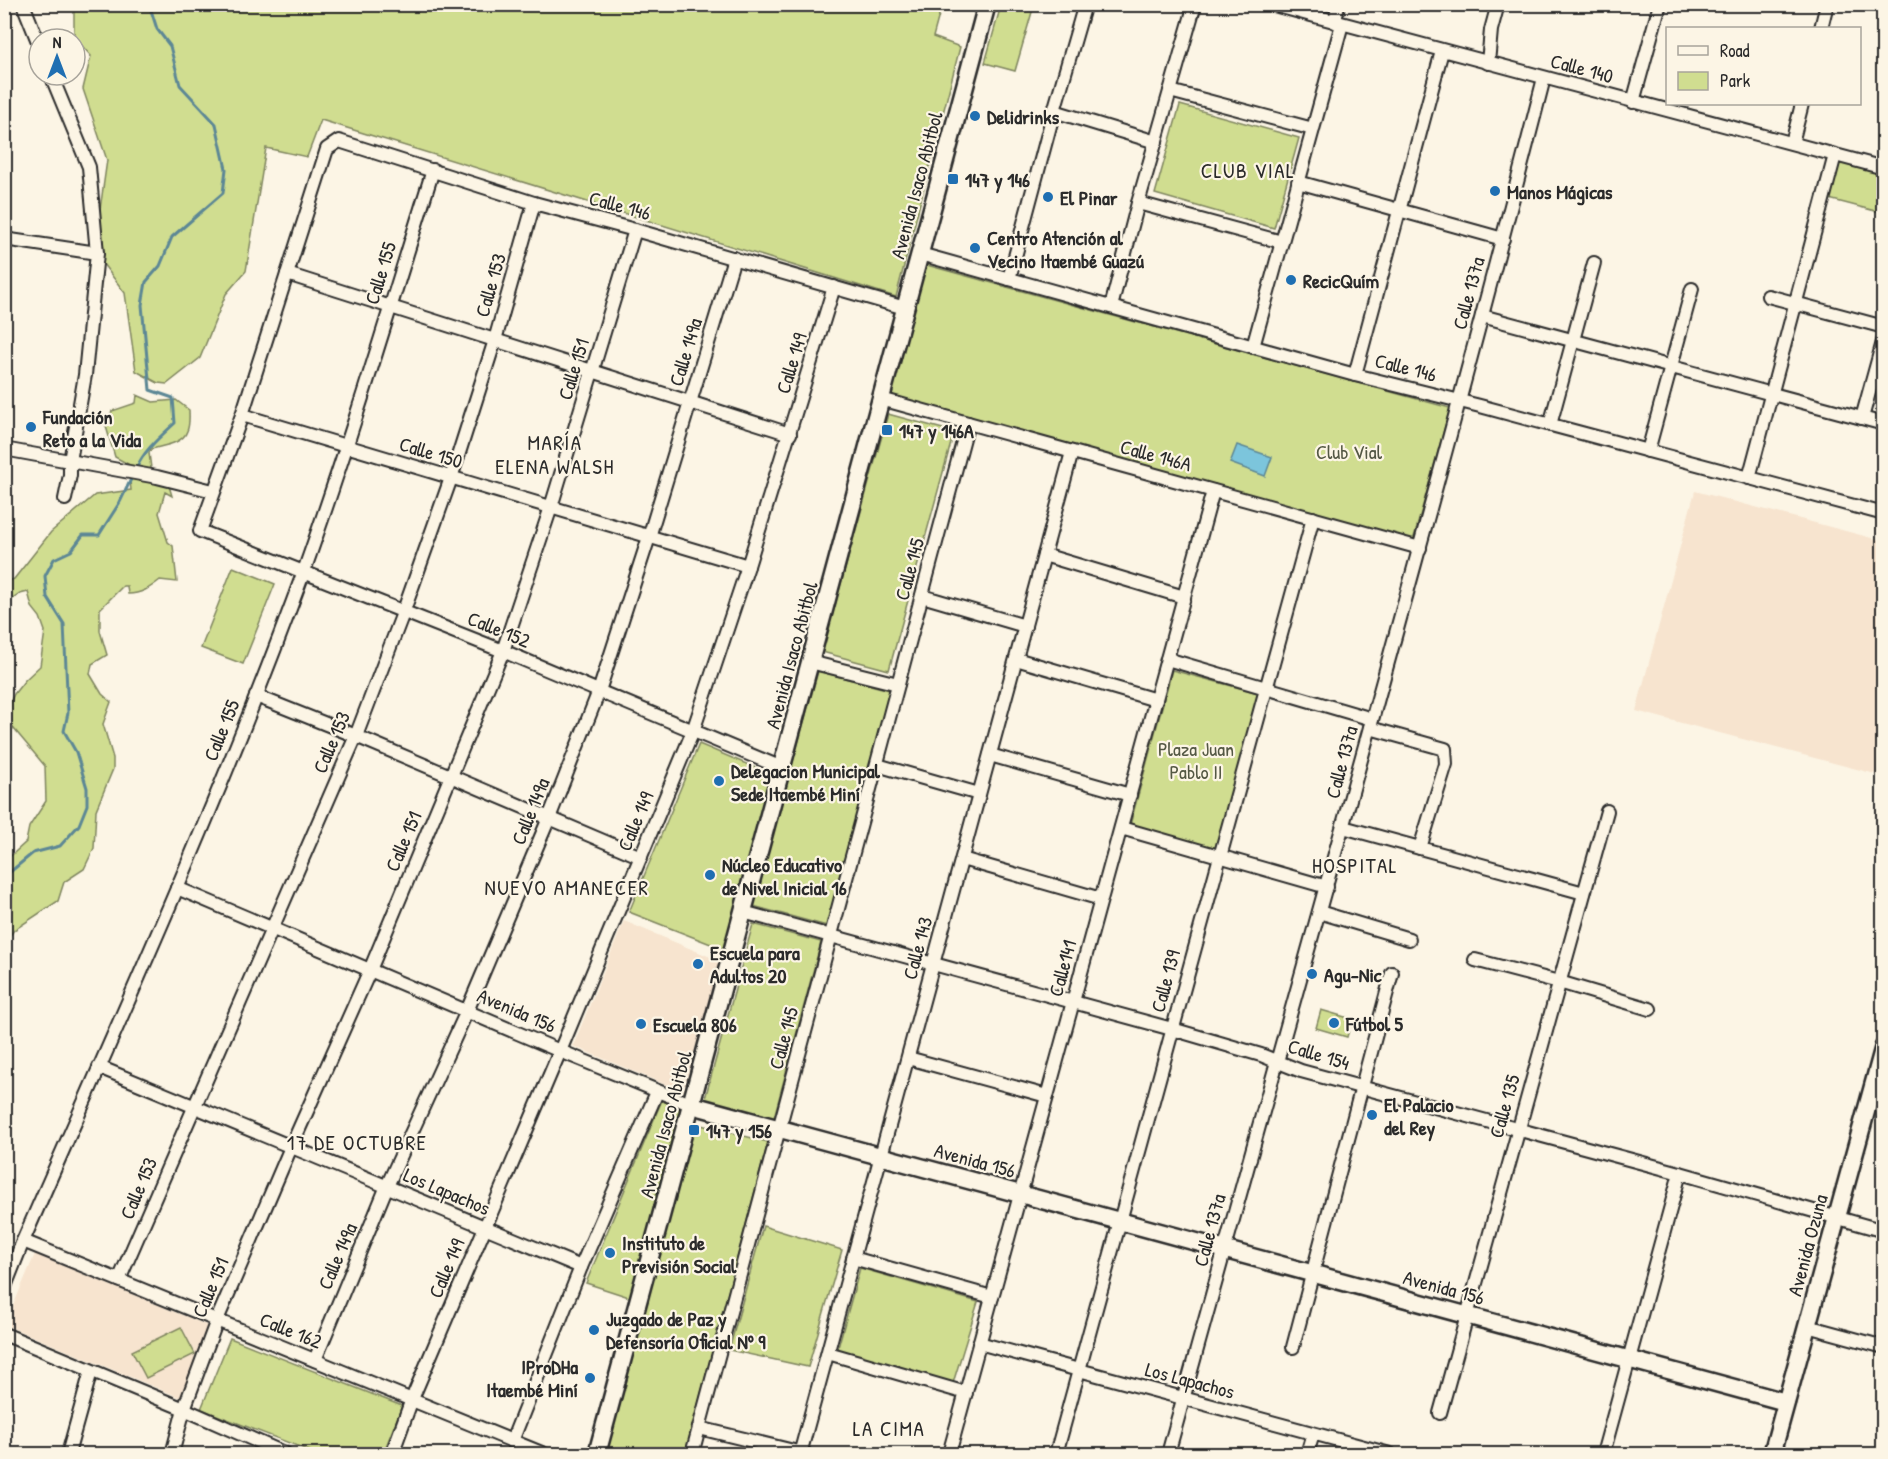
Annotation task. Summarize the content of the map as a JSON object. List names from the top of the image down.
{
  "streets": {
    "main road": ["Avenida Isaco Abitbol", "Avenida 156", "Avenida Ozuna"],
    "street": [
      "Calle 140",
      "Calle 146",
      "Calle 155",
      "Calle 153",
      "Calle 137a",
      "Calle 149a",
      "Calle 149",
      "Calle 151",
      "Calle 150",
      "Calle 146A",
      "Calle 145",
      "Calle 152",
      "Calle 143",
      "Calle141",
      "Calle 139",
      "Calle 154",
      "Calle 135",
      "Los Lapachos",
      "Calle 162"
    ]
  },
  "crossings": [
    ["Calle 140", "Calle 137a"],
    ["Avenida Isaco Abitbol", "Calle 146"],
    ["Avenida Isaco Abitbol", "Calle 146A"],
    ["Avenida Isaco Abitbol", "Calle 152"],
    ["Avenida Isaco Abitbol", "Avenida 156"],
    ["Avenida Isaco Abitbol", "Calle 154"],
    ["Calle 146", "Calle 155"],
    ["Calle 146", "Calle 153"],
    ["Calle 146", "Calle 137a"],
    ["Calle 146", "Calle 149a"],
    ["Calle 146", "Calle 149"],
    ["Calle 146", "Calle 151"],
    ["Calle 155", "Calle 150"],
    ["Calle 155", "Calle 152"],
    ["Calle 155", "Avenida 156"],
    ["Calle 155", "Los Lapachos"],
    ["Calle 155", "Calle 162"],
    ["Calle 153", "Calle 150"],
    ["Calle 153", "Calle 152"],
    ["Calle 153", "Avenida 156"],
    ["Calle 153", "Los Lapachos"],
    ["Calle 153", "Calle 162"],
    ["Calle 137a", "Calle 146A"],
    ["Calle 137a", "Avenida 156"],
    ["Calle 137a", "Calle 154"],
    ["Calle 137a", "Los Lapachos"],
    ["Calle 149a", "Calle 150"],
    ["Calle 149a", "Calle 152"],
    ["Calle 149a", "Avenida 156"],
    ["Calle 149a", "Los Lapachos"],
    ["Calle 149a", "Calle 162"],
    ["Calle 149", "Calle 150"],
    ["Calle 149", "Calle 152"],
    ["Calle 149", "Avenida 156"],
    ["Calle 149", "Los Lapachos"],
    ["Calle 149", "Calle 162"],
    ["Calle 151", "Calle 150"],
    ["Calle 151", "Calle 152"],
    ["Calle 151", "Avenida 156"],
    ["Calle 151", "Los Lapachos"],
    ["Calle 151", "Calle 162"],
    ["Calle 146A", "Calle 145"],
    ["Calle 146A", "Calle 143"],
    ["Calle 146A", "Calle141"],
    ["Calle 146A", "Calle 139"],
    ["Calle 145", "Avenida 156"],
    ["Calle 145", "Calle 154"],
    ["Calle 143", "Avenida 156"],
    ["Calle 143", "Calle 154"],
    ["Calle141", "Avenida 156"],
    ["Calle141", "Calle 154"],
    ["Calle141", "Los Lapachos"],
    ["Calle 139", "Avenida 156"],
    ["Calle 139", "Calle 154"],
    ["Calle 139", "Los Lapachos"],
    ["Avenida 156", "Calle 135"],
    ["Avenida 156", "Avenida Ozuna"],
    ["Calle 154", "Calle 135"],
    ["Calle 154", "Avenida Ozuna"]
  ],
  "districts": [
    "CLUB VIAL",
    "MARÍA ELENA WALSH",
    "HOSPITAL",
    "NUEVO AMANECER",
    "17 DE OCTUBRE",
    "LA CIMA"
  ],
  "parks": ["Club Vial", "Plaza Juan Pablo II"],
  "places": {
    "other": [
      "Delidrinks",
      "Manos Mágicas",
      "El Pinar",
      "Centro Atención al Vecino Itaembé Guazú",
      "RecicQuím",
      "Fundación Reto a la Vida",
      "Delegacion Municipal Sede Itaembé Miní",
      "Núcleo Educativo de Nivel Inicial 16",
      "Escuela para Adultos 20",
      "Agu-Nic",
      "Fútbol 5",
      "Escuela 806",
      "El Palacio del Rey",
      "Instituto de Previsión Social",
      "Juzgado de Paz y Defensoría Oficial Nº 9",
      "IProDHa Itaembé Miní"
    ],
    "transit": ["147 y 146", "147 y 146A", "147 y 156"]
  },
  "legend": ["Road", "Park"],
  "north": "top"
}
